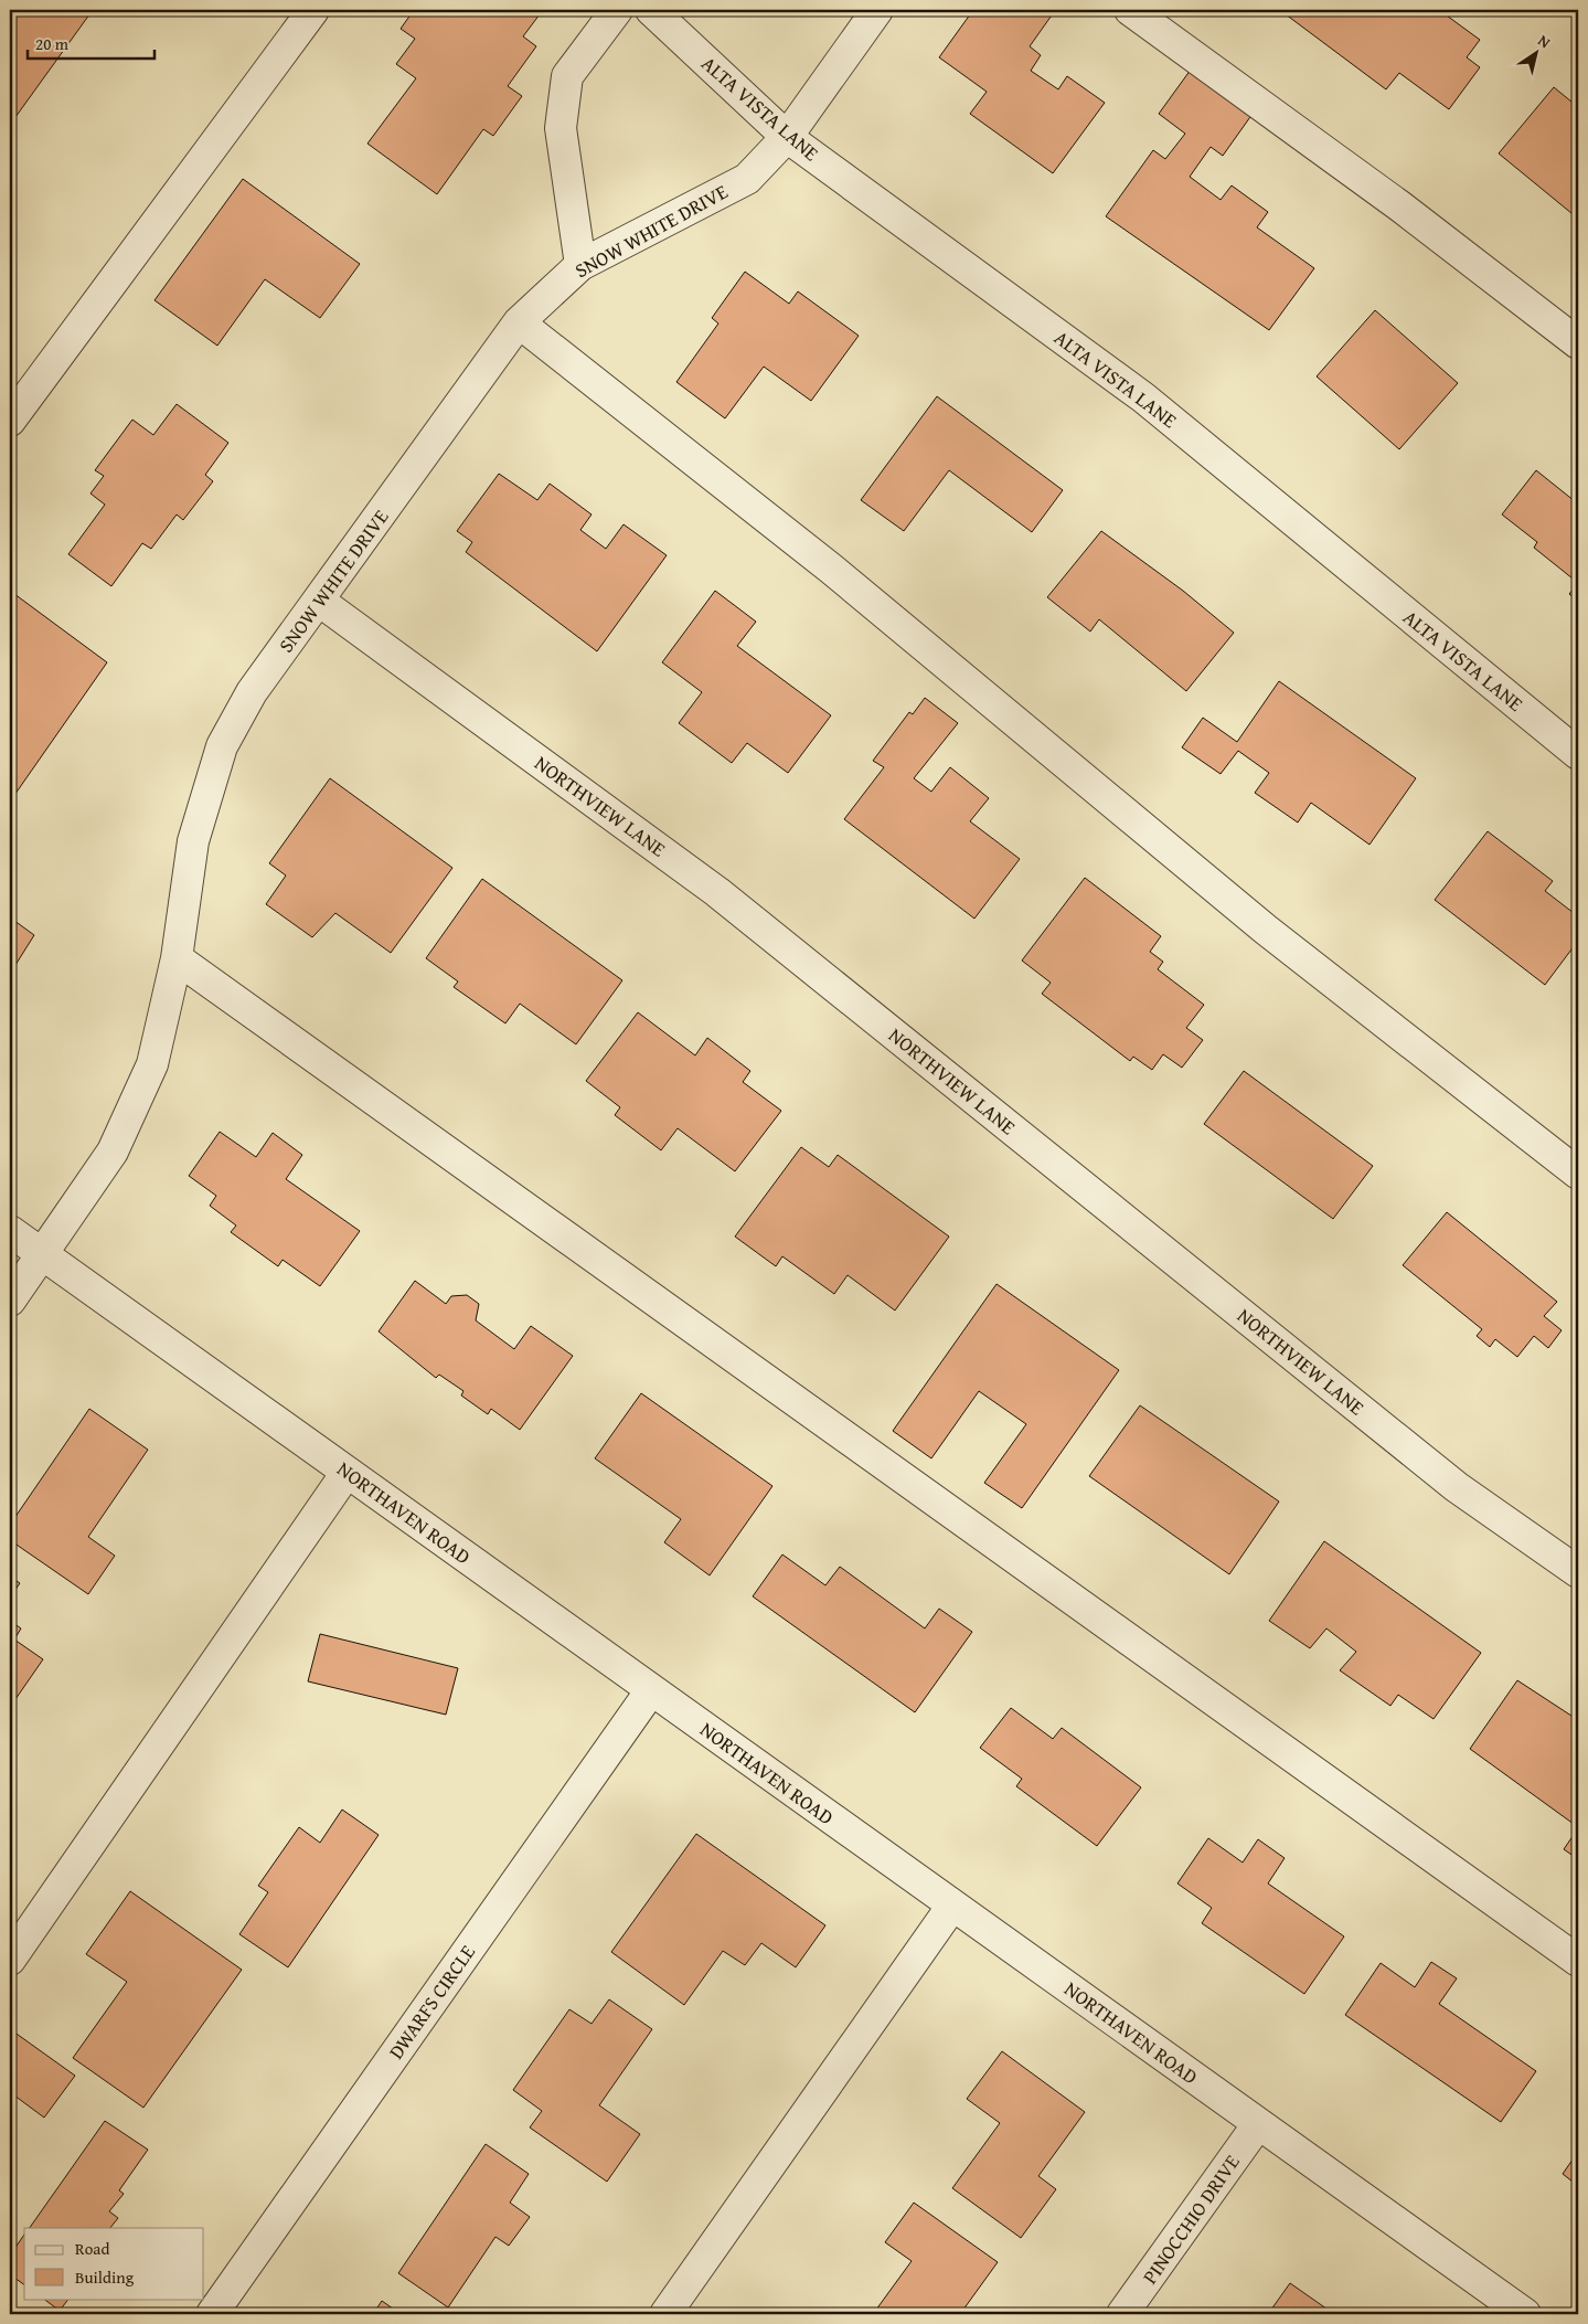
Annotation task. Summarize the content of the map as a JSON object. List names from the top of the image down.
{
  "streets": {
    "street": [
      "ALTA VISTA LANE",
      "SNOW WHITE DRIVE",
      "NORTHVIEW LANE",
      "NORTHAVEN ROAD",
      "DWARFS CIRCLE",
      "PINOCCHIO DRIVE"
    ]
  },
  "crossings": [
    ["ALTA VISTA LANE", "SNOW WHITE DRIVE"],
    ["SNOW WHITE DRIVE", "NORTHVIEW LANE"],
    ["SNOW WHITE DRIVE", "NORTHAVEN ROAD"],
    ["NORTHAVEN ROAD", "DWARFS CIRCLE"],
    ["NORTHAVEN ROAD", "PINOCCHIO DRIVE"]
  ],
  "legend": ["Road", "Building"],
  "scale_bar": "20 m",
  "north": "top right"
}
